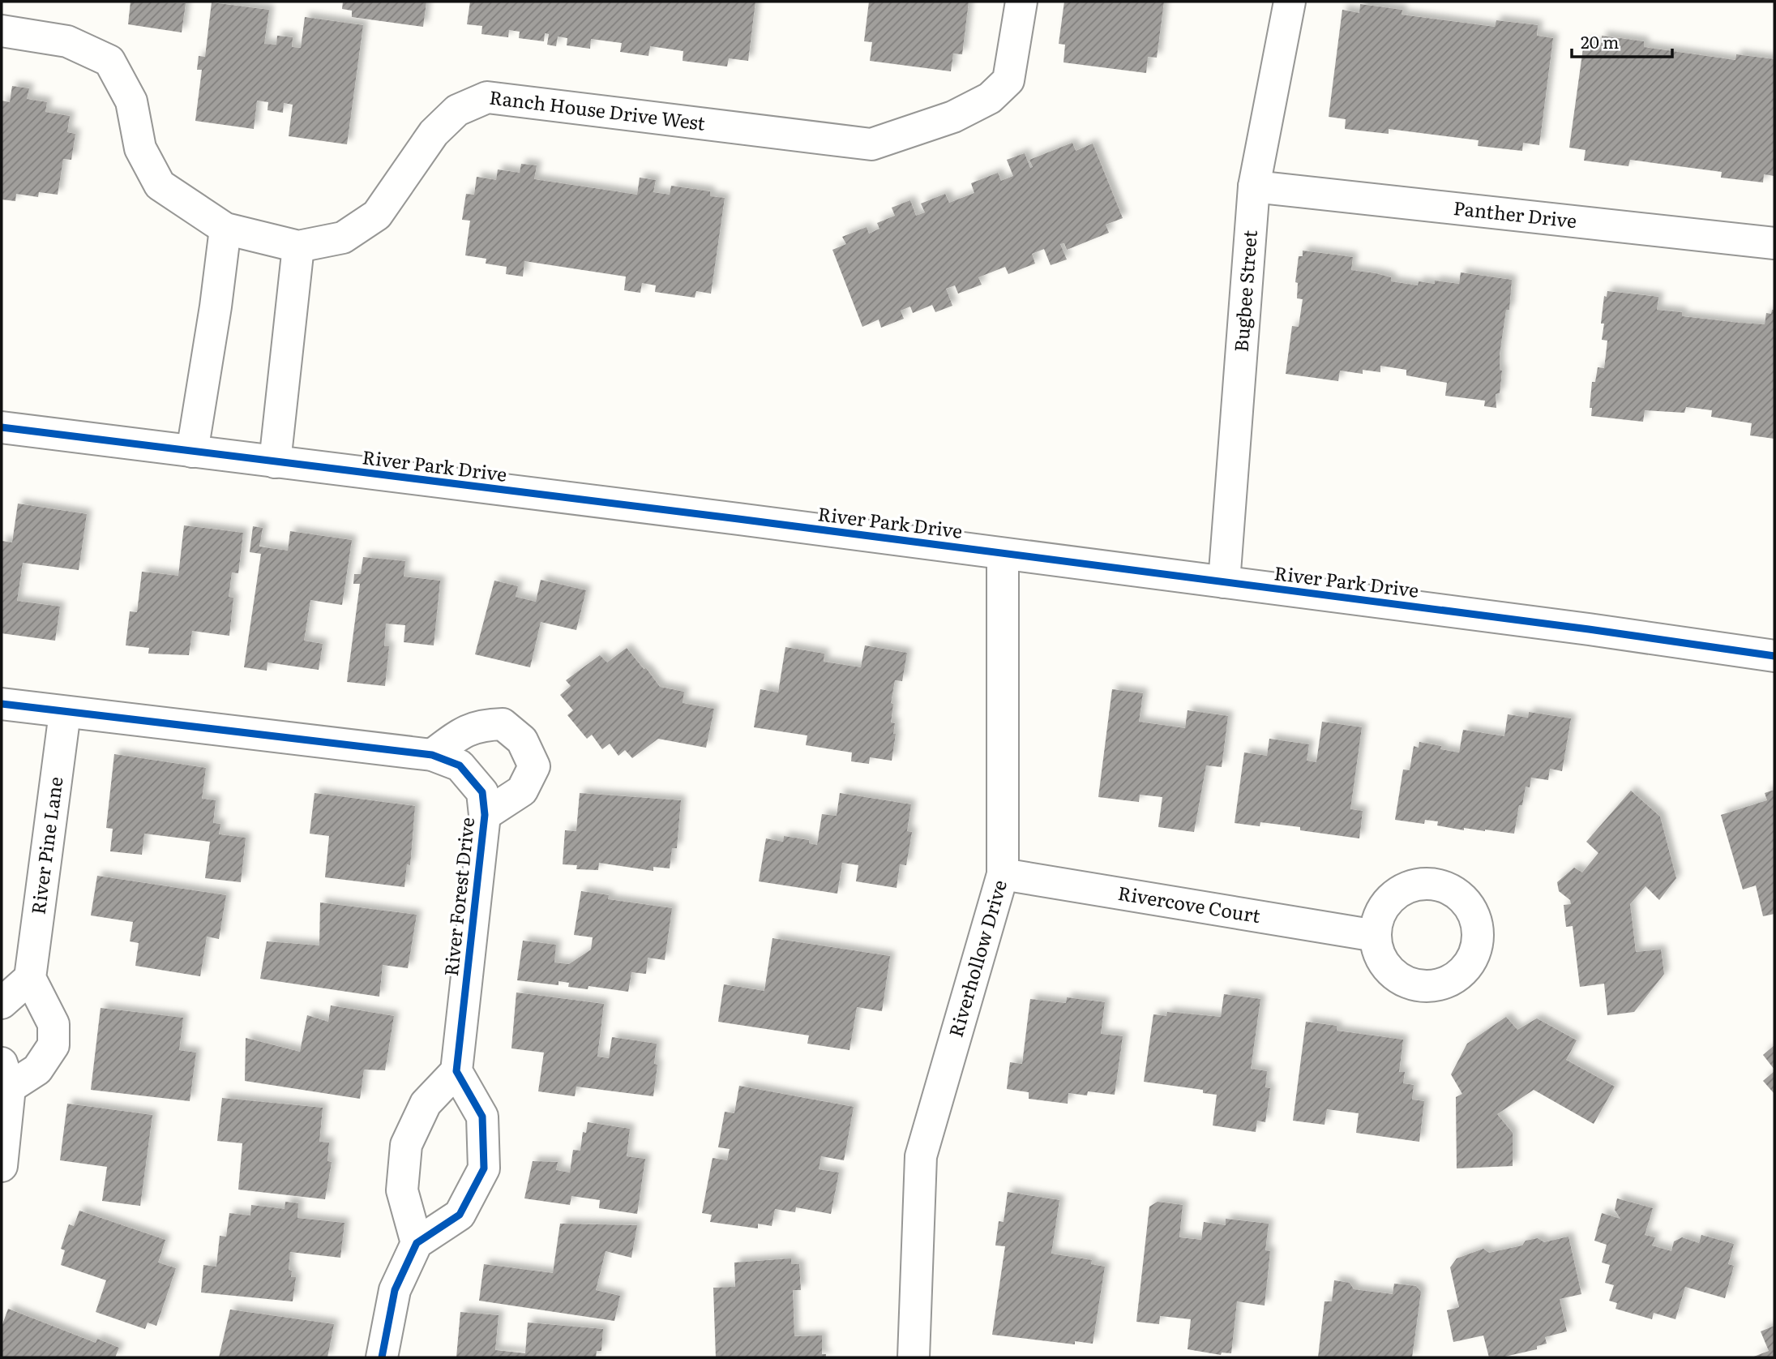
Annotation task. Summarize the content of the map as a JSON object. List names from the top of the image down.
{
  "streets": {
    "street": [
      "Ranch House Drive West",
      "Panther Drive",
      "Bugbee Street",
      "River Park Drive",
      "River Pine Lane",
      "River Forest Drive",
      "Rivercove Court",
      "Riverhollow Drive"
    ]
  },
  "crossings": [
    ["Panther Drive", "Bugbee Street"],
    ["Bugbee Street", "River Park Drive"],
    ["River Park Drive", "Riverhollow Drive"],
    ["River Pine Lane", "River Forest Drive"],
    ["Rivercove Court", "Riverhollow Drive"]
  ],
  "scale_bar": "20 m"
}
